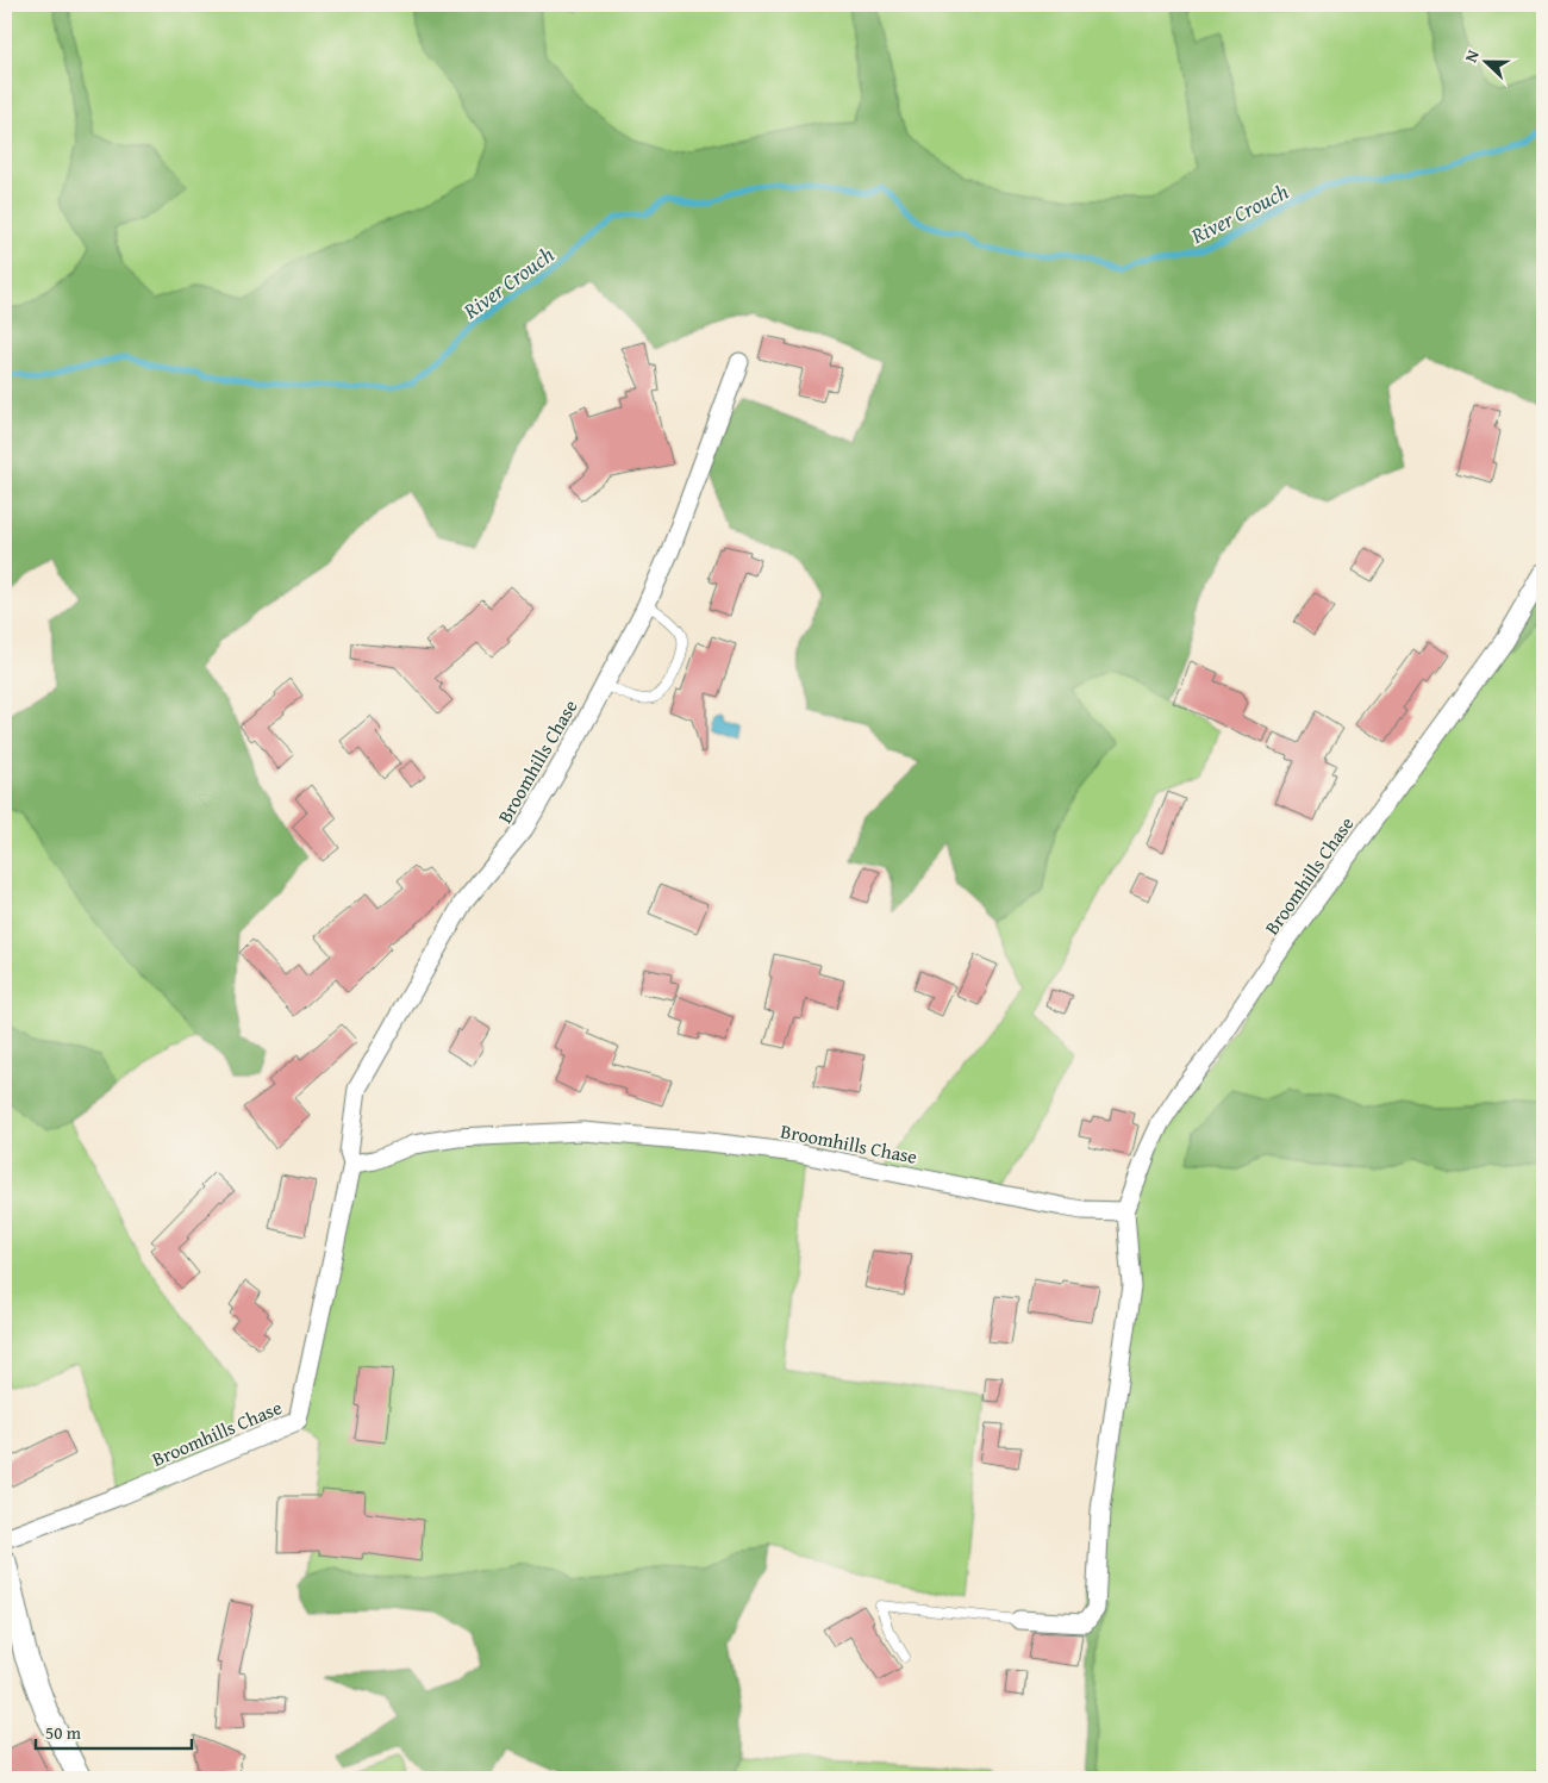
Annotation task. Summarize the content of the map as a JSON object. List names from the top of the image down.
{
  "streets": {
    "street": ["Broomhills Chase"]
  },
  "water": ["River Crouch"],
  "scale_bar": "50 m",
  "north": "left"
}
